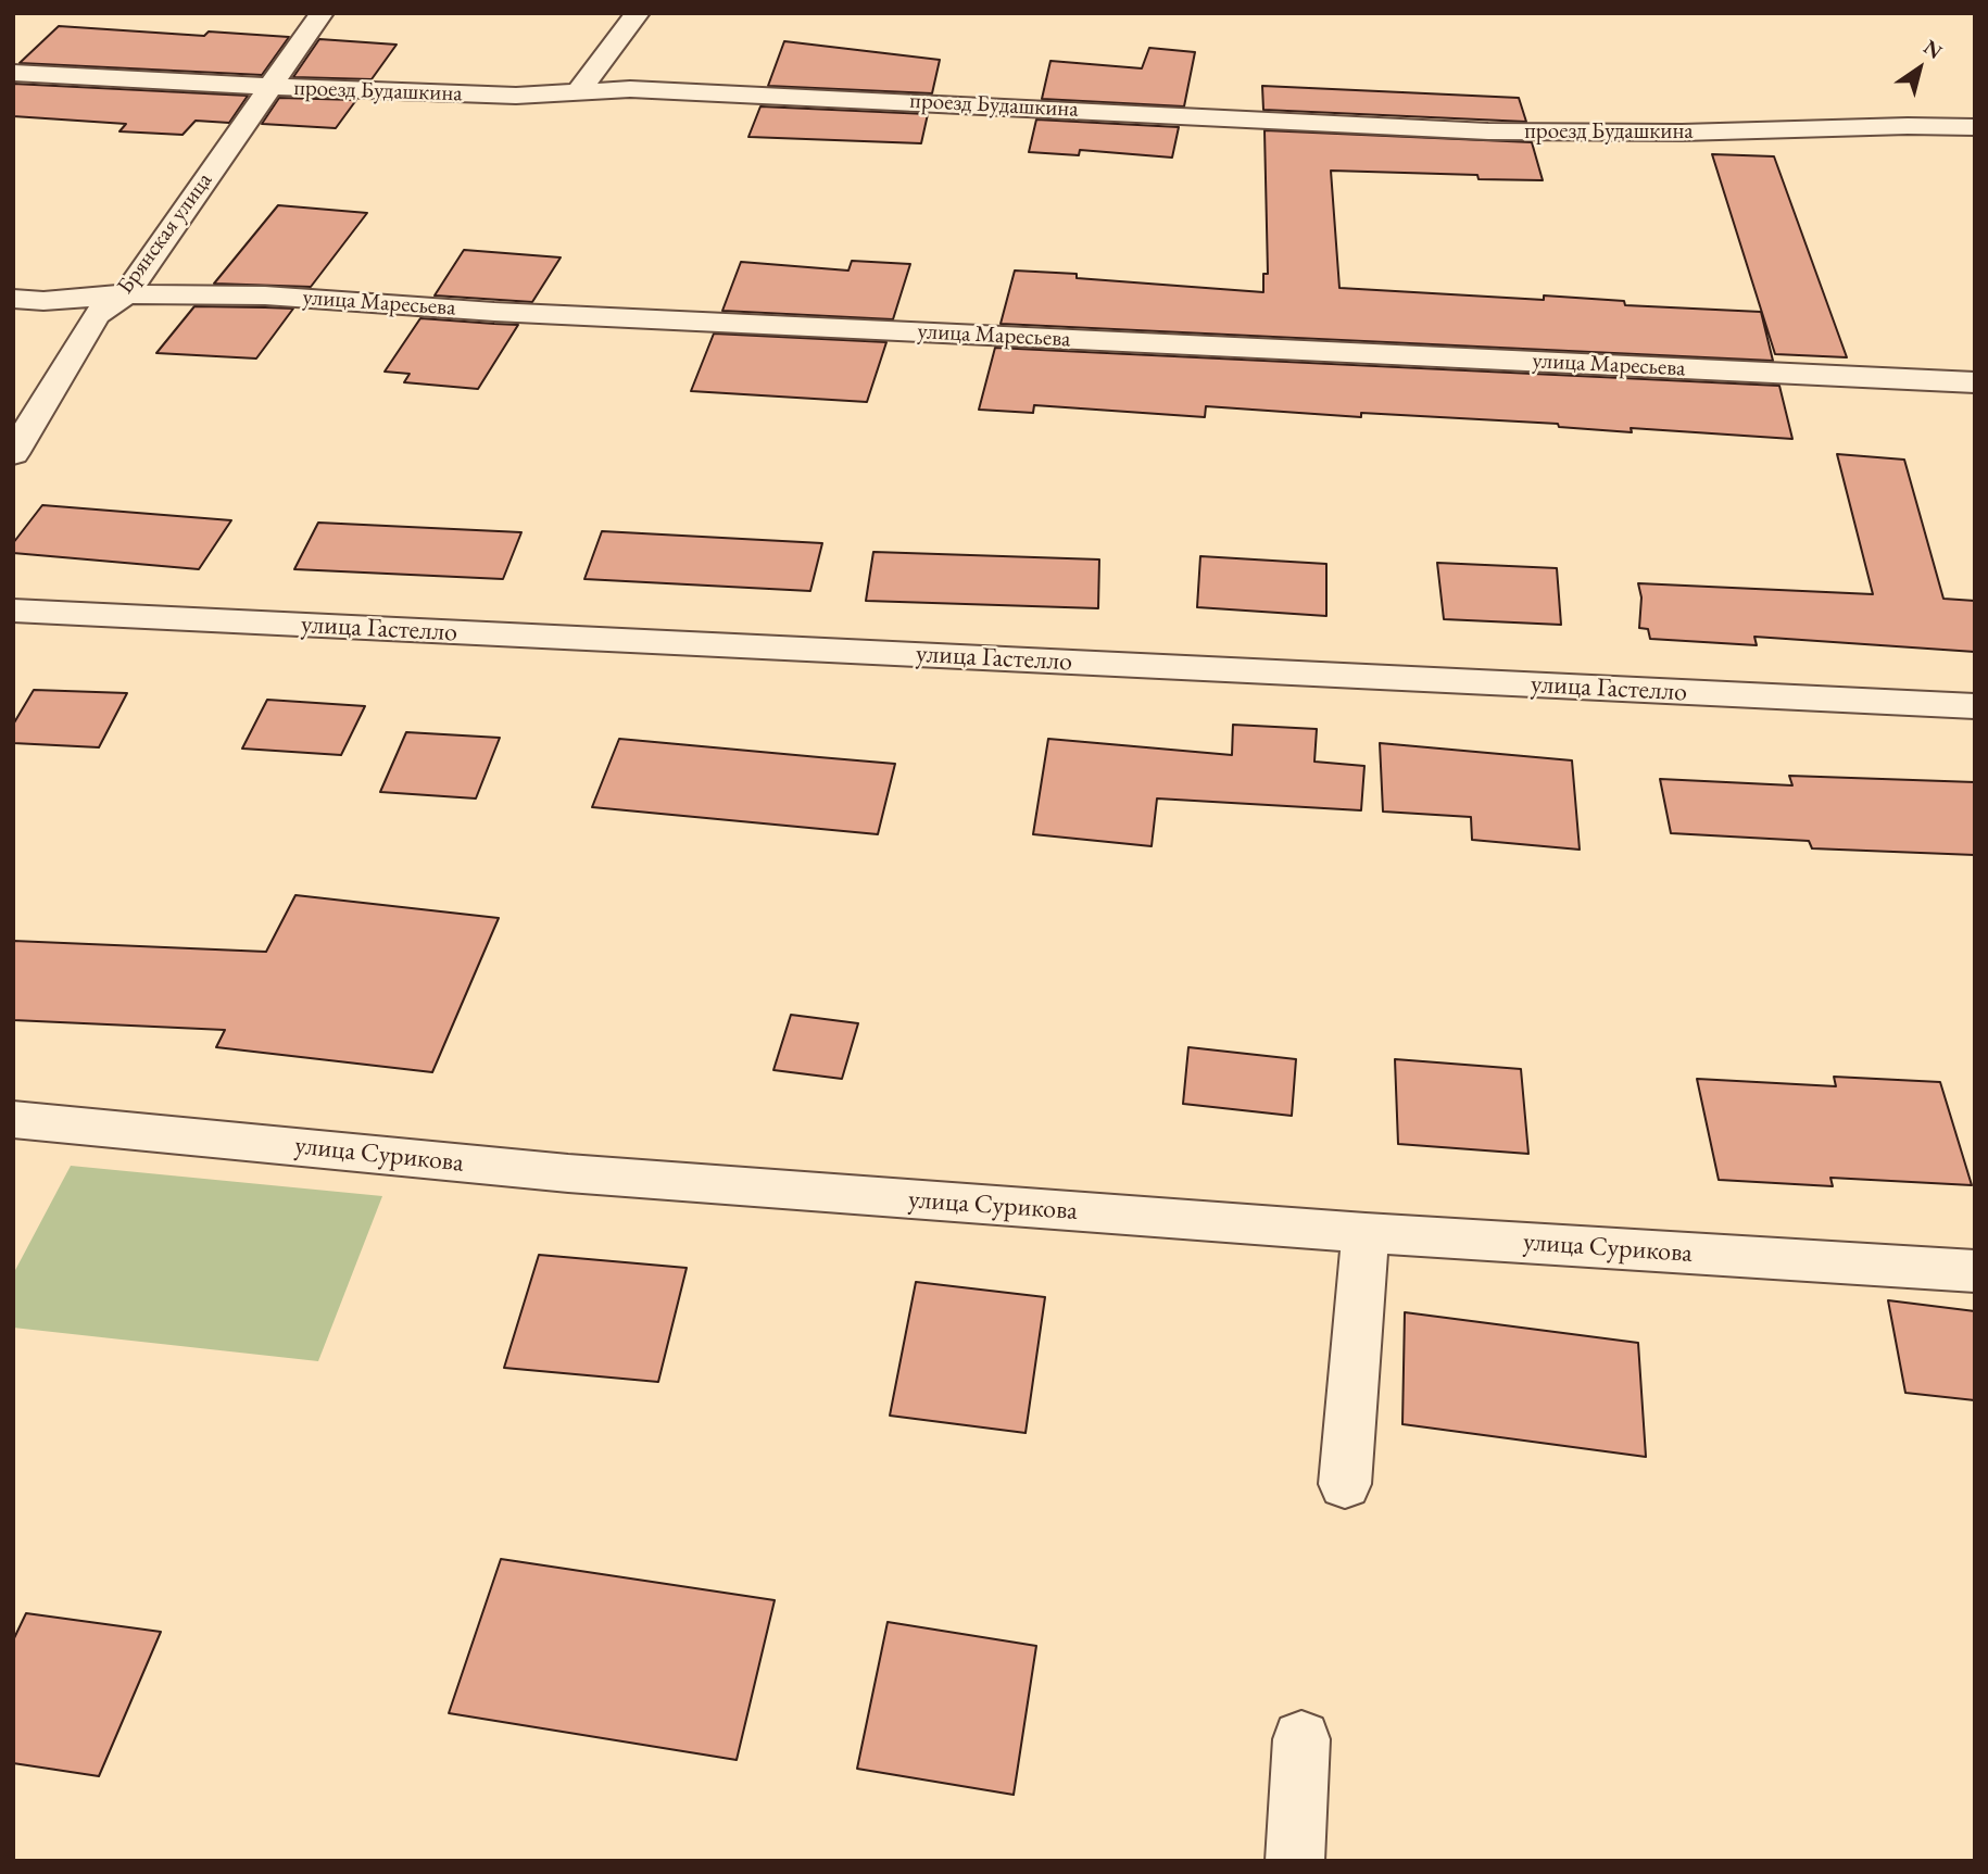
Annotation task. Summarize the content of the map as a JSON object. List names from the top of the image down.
{
  "streets": {
    "street": [
      "проезд Будашкина",
      "Брянская улица",
      "улица Маресьева",
      "улица Гастелло",
      "улица Сурикова"
    ]
  },
  "crossings": [
    ["проезд Будашкина", "Брянская улица"],
    ["Брянская улица", "улица Маресьева"]
  ],
  "north": "top right"
}
